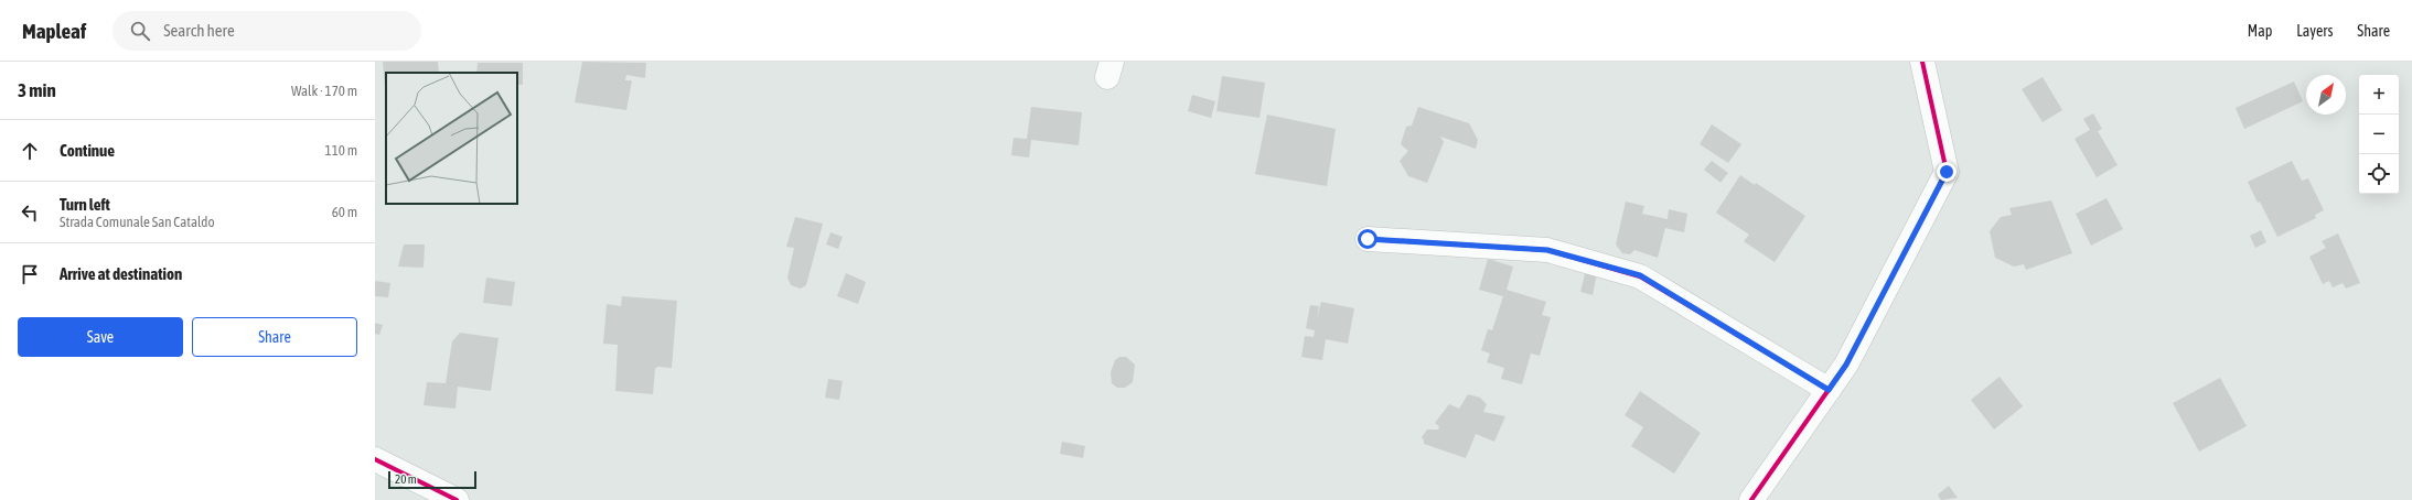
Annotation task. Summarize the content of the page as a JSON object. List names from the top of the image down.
{
  "scale_bar": "20 m",
  "north": "top right",
  "page": {
    "header": "Mapleaf",
    "search": "Search here",
    "nav": ["Map", "Layers", "Share"],
    "heading": ["3 min", "Walk · 170 m"],
    "map_buttons": ["+", "−"],
    "list": [
      ["Continue", "110 m"],
      ["Turn left", "Strada Comunale San Cataldo", "60 m"],
      "Arrive at destination"
    ],
    "buttons": ["Save", "Share"],
    "scale": "20 m"
  }
}
